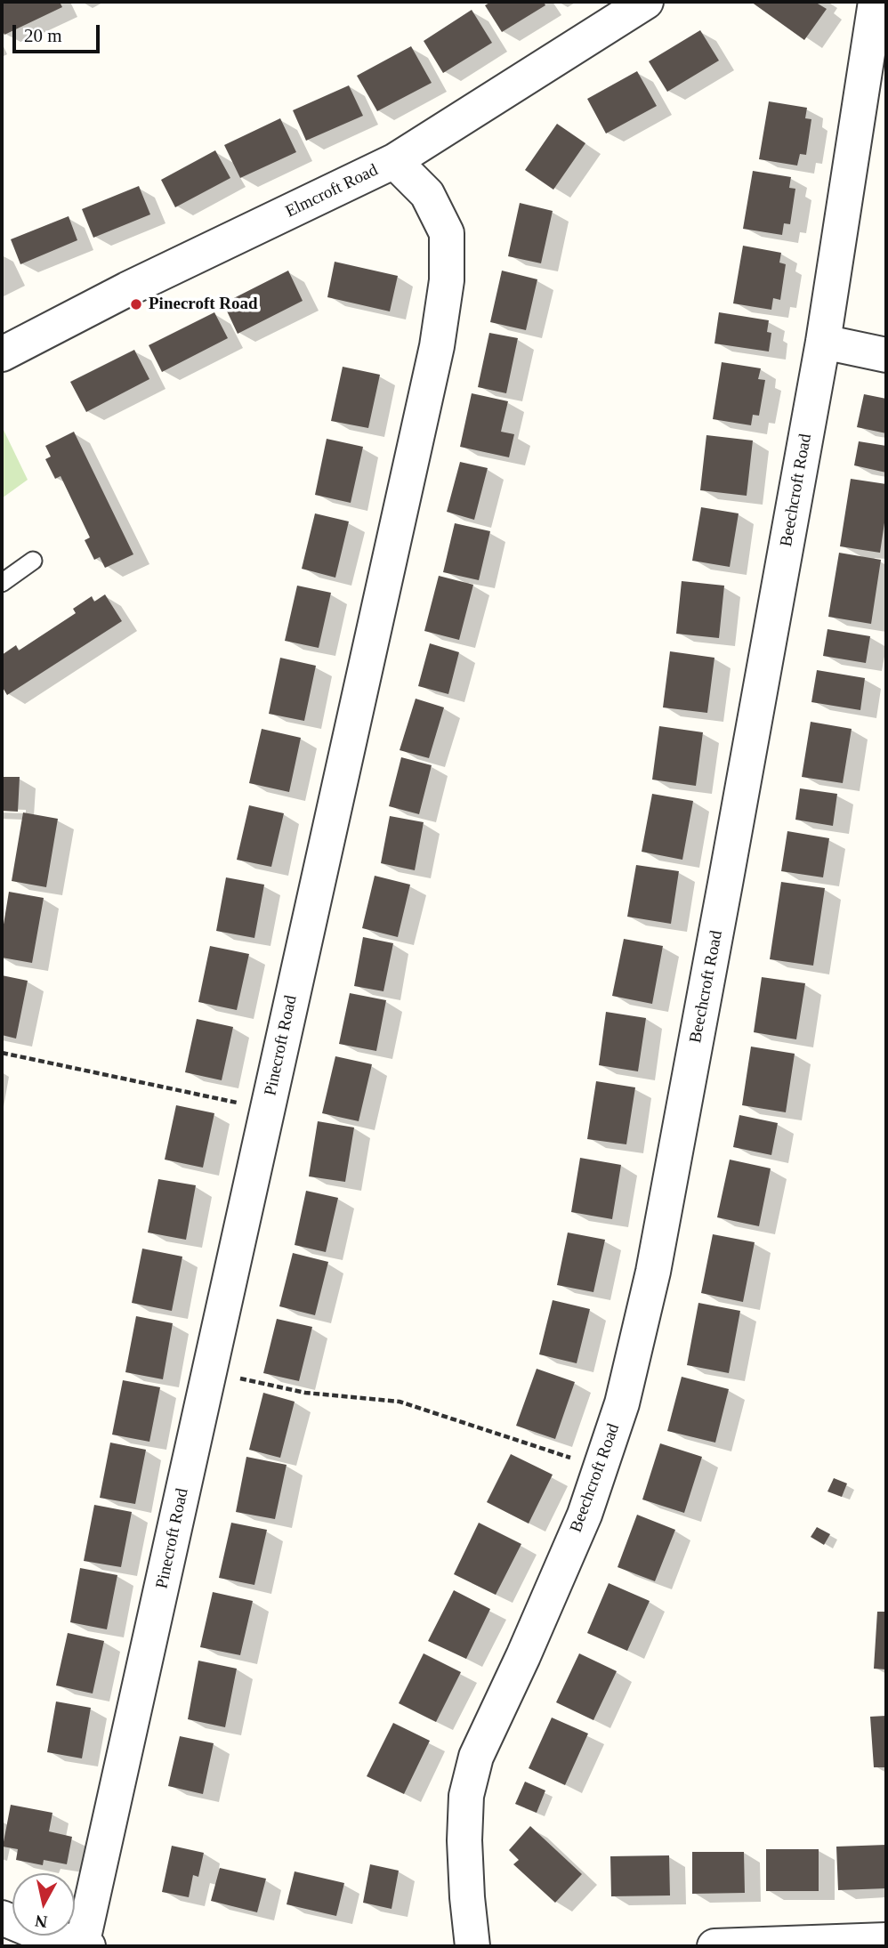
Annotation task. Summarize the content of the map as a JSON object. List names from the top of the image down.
{
  "streets": {
    "street": ["Elmcroft Road", "Beechcroft Road", "Pinecroft Road"]
  },
  "crossings": [
    ["Elmcroft Road", "Pinecroft Road"]
  ],
  "places": ["Pinecroft Road"],
  "scale_bar": "20 m",
  "north": "bottom"
}
